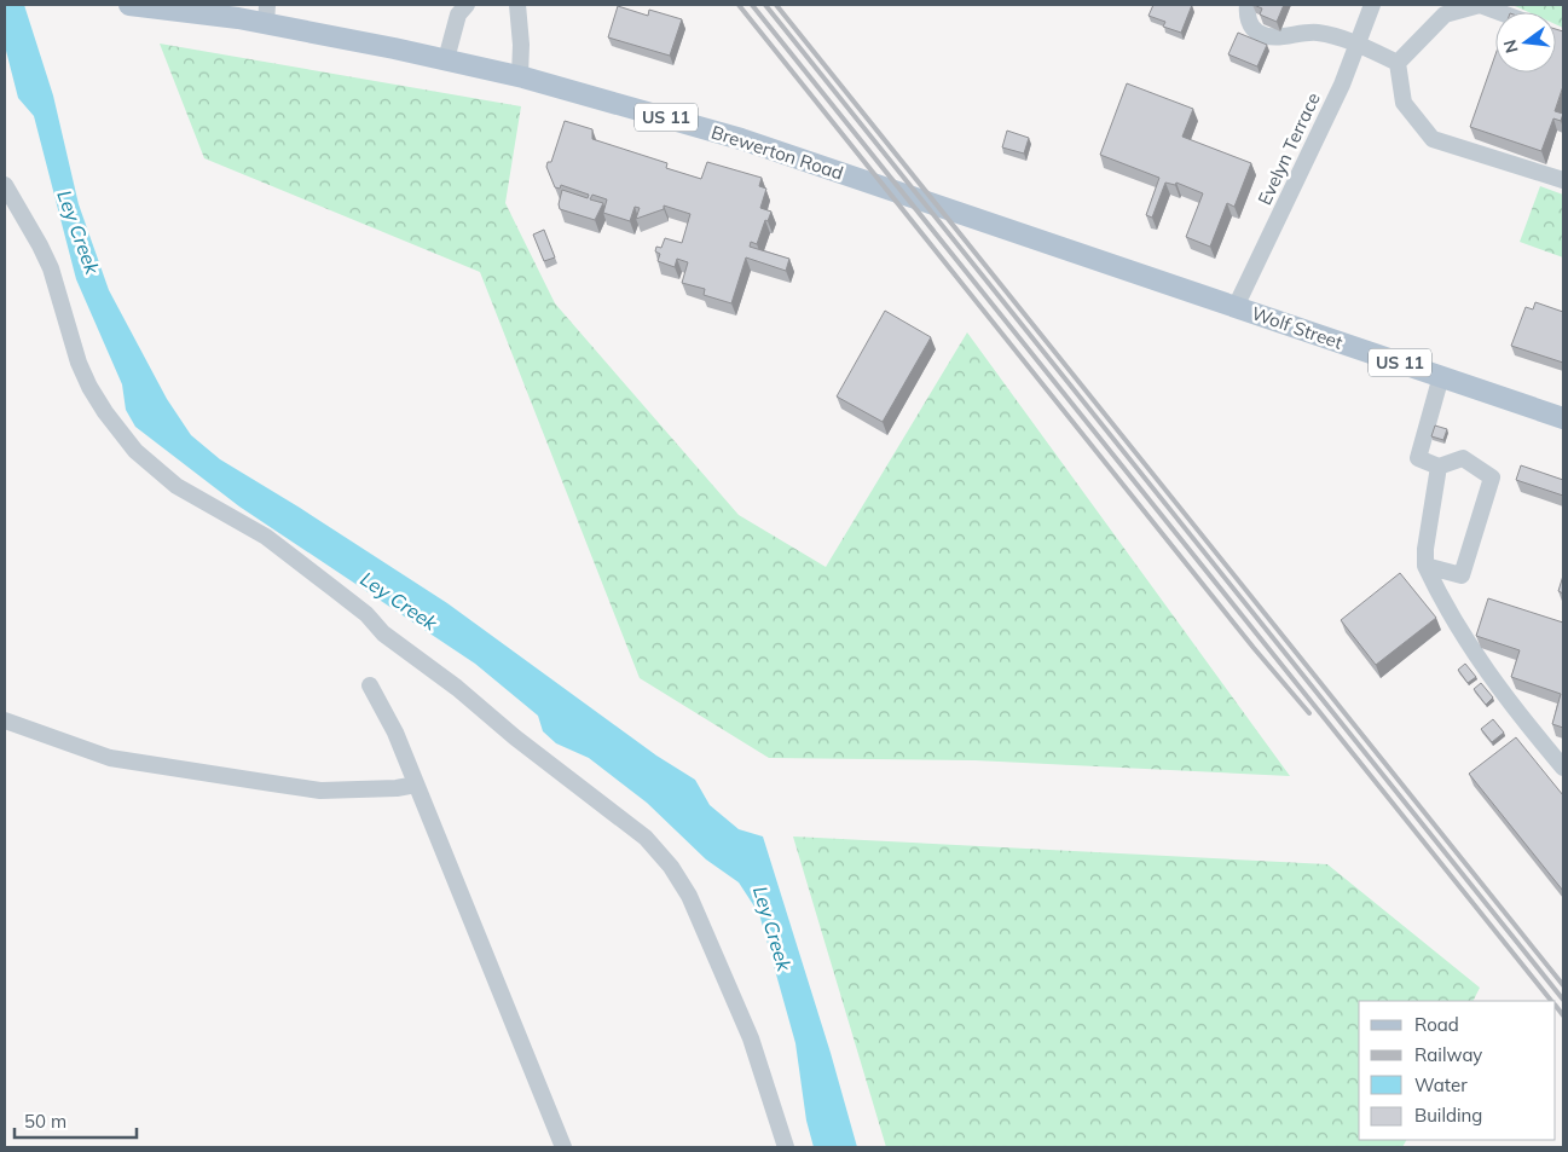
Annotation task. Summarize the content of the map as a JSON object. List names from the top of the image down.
{
  "streets": {
    "main road": ["US 11", "Brewerton Road", "Wolf Street"],
    "street": ["Evelyn Terrace"]
  },
  "crossings": [
    ["Evelyn Terrace", "Brewerton Road"],
    ["Evelyn Terrace", "Wolf Street"],
    ["Brewerton Road", "Wolf Street"]
  ],
  "water": ["Ley Creek"],
  "legend": [
    "Road",
    "Railway",
    "Water",
    "Building"
  ],
  "scale_bar": "50 m",
  "north": "left"
}
